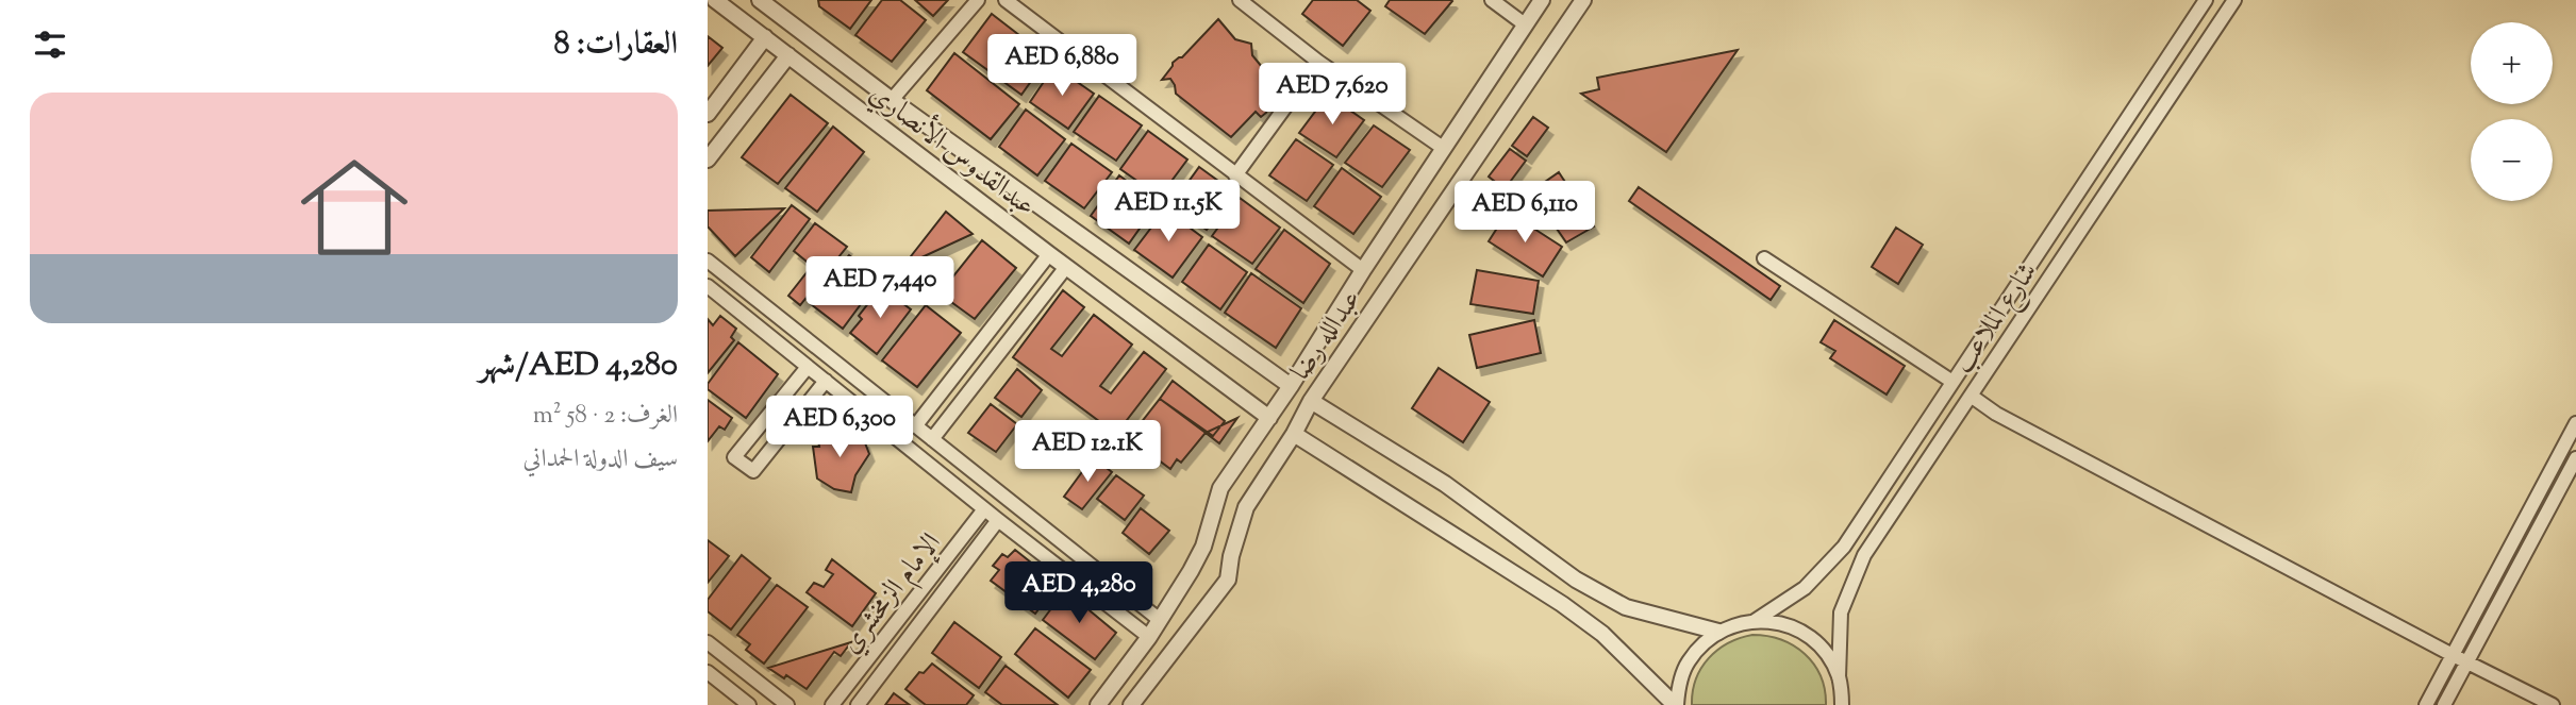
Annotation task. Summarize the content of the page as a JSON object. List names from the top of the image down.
{
  "streets": {
    "street": [
      "عبدالقدوس الأنصاري",
      "شارع الملاعب",
      "عبدالله رضا",
      "الإمام الزمخشري"
    ]
  },
  "crossings": [
    ["عبدالقدوس الأنصاري", "عبدالله رضا"]
  ],
  "page": {
    "heading": "العقارات: 8",
    "map_buttons": ["+", "−"],
    "price": [
      "AED 6,880",
      "AED 7,620",
      "AED 11.5K",
      "AED 6,110",
      "AED 7,440",
      "AED 6,300",
      "AED 12.1K",
      "AED 4,280"
    ],
    "list": [
      {
        "name": "AED 4,280/شهر",
        "note": "الغرف: 2 · 58 m² · سيف الدولة الحمداني"
      }
    ]
  }
}
